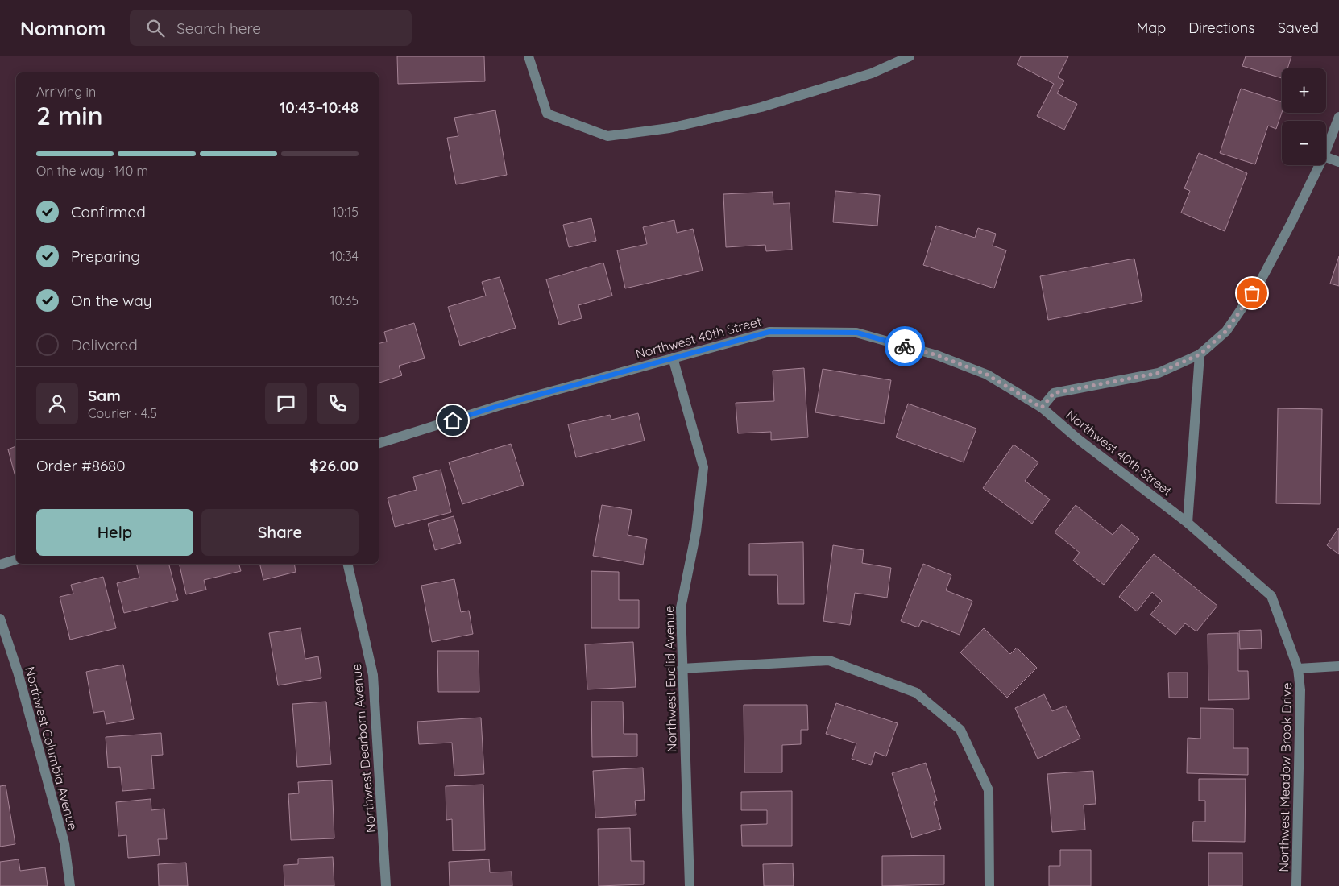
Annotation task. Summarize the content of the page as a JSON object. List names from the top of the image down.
{
  "streets": {
    "street": [
      "Northwest 40th Street",
      "Northwest Euclid Avenue",
      "Northwest Columbia Avenue",
      "Northwest Dearborn Avenue",
      "Northwest Meadow Brook Drive"
    ]
  },
  "crossings": [
    ["Northwest 40th Street", "Northwest Euclid Avenue"],
    ["Northwest 40th Street", "Northwest Meadow Brook Drive"]
  ],
  "page": {
    "header": "Nomnom",
    "search": "Search here",
    "nav": ["Map", "Directions", "Saved"],
    "map_buttons": ["+", "−"],
    "heading": ["2 min", "Arriving in", "10:43–10:48"],
    "panel": [
      "Sam",
      "Courier · 4.5",
      "Order #8680",
      "$26.00"
    ],
    "bar": "On the way · 140 m",
    "list": [
      ["Confirmed", "10:15"],
      ["Preparing", "10:34"],
      ["On the way", "10:35"],
      "Delivered"
    ],
    "buttons": ["Help", "Share"]
  }
}
